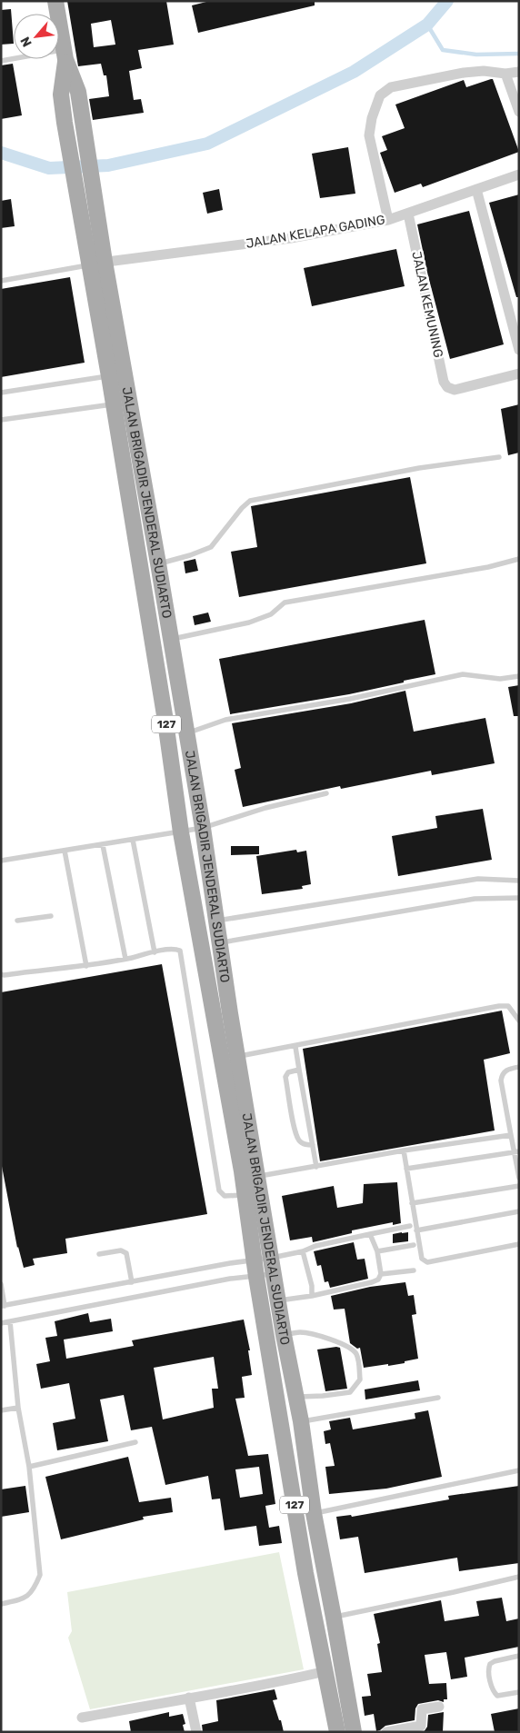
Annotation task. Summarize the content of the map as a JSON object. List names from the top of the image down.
{
  "streets": {
    "main road": ["JALAN BRIGADIR JENDERAL SUDIARTO", "127"],
    "street": ["JALAN KELAPA GADING", "JALAN KEMUNING"]
  },
  "crossings": [
    ["JALAN KELAPA GADING", "JALAN KEMUNING"],
    ["JALAN KELAPA GADING", "JALAN BRIGADIR JENDERAL SUDIARTO"],
    ["JALAN BRIGADIR JENDERAL SUDIARTO", "127"]
  ],
  "north": "bottom left"
}
